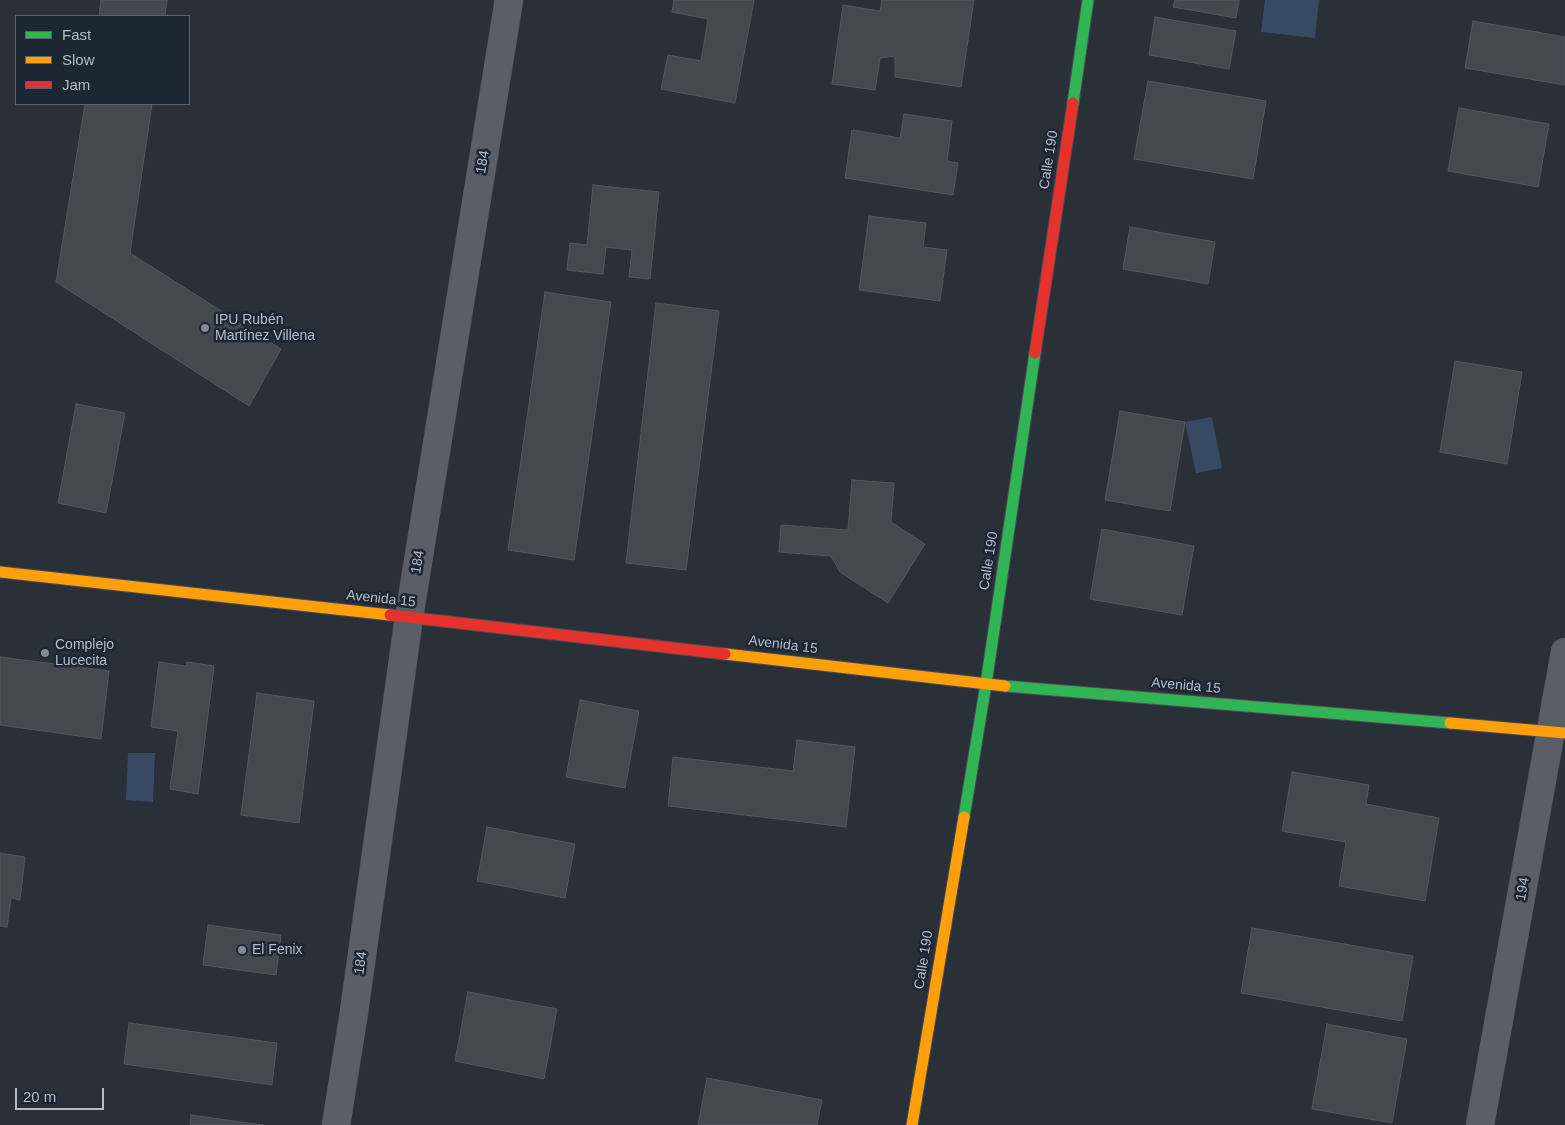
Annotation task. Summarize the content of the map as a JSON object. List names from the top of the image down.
{
  "streets": {
    "street": [
      "Calle 190",
      "184",
      "Avenida 15",
      "194"
    ]
  },
  "crossings": [
    ["Calle 190", "Avenida 15"],
    ["184", "Avenida 15"],
    ["Avenida 15", "194"]
  ],
  "places": ["IPU Rubén Martínez Villena", "Complejo Lucecita", "El Fenix"],
  "legend": ["Fast", "Slow", "Jam"],
  "scale_bar": "20 m"
}
